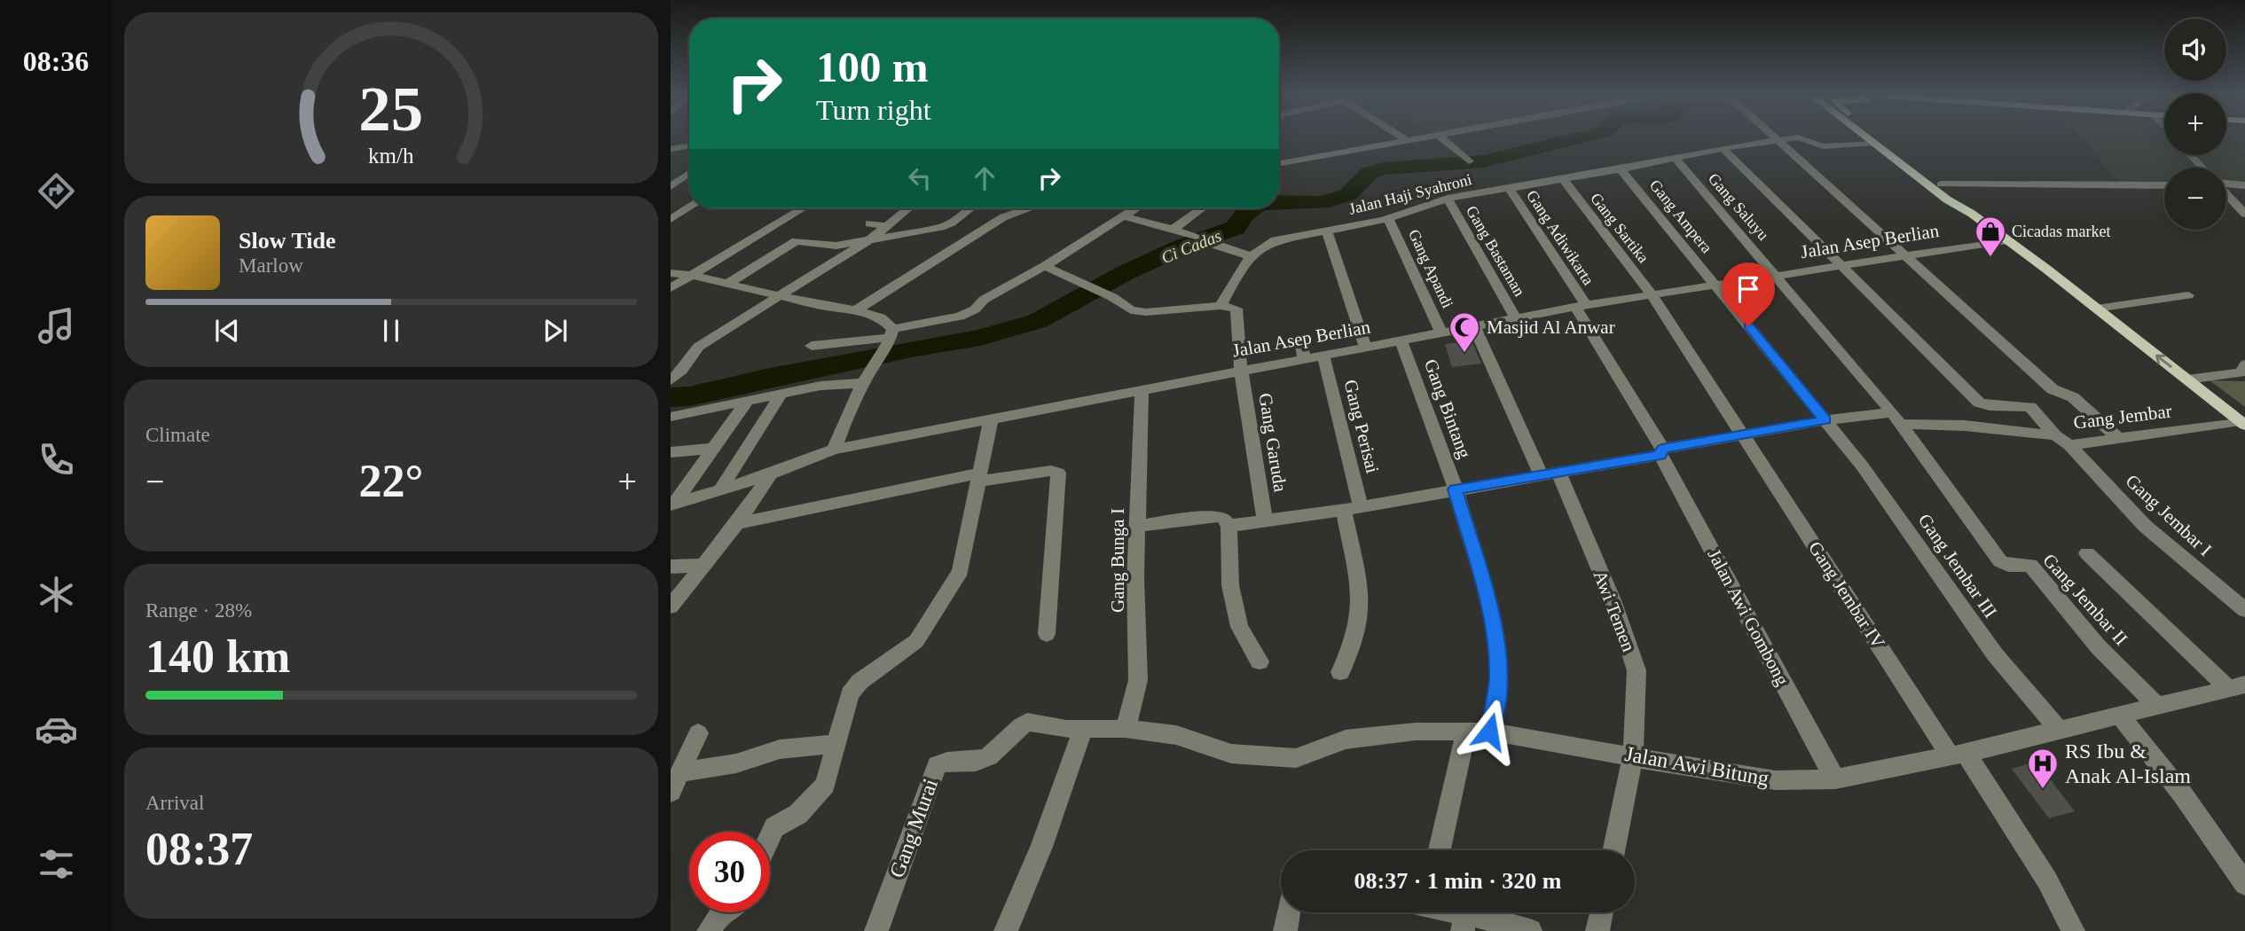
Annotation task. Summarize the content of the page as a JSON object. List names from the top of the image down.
{
  "streets": {
    "street": [
      "Jalan Haji Syahroni",
      "Gang Saluyu",
      "Gang Ampera",
      "Gang Sartika",
      "Gang Adiwikarta",
      "Jalan Asep Berlian",
      "Gang Bastaman",
      "Gang Apandi",
      "Gang Bintang",
      "Gang Jembar",
      "Gang Perisai",
      "Gang Garuda",
      "Gang Jembar I",
      "Gang Bunga I",
      "Gang Jembar III",
      "Gang Jembar IV",
      "Gang Jembar II",
      "Awi Temen",
      "Jalan Awi Gombong",
      "Jalan Awi Bitung",
      "Gang Murai"
    ]
  },
  "crossings": [
    ["Jalan Haji Syahroni", "Gang Saluyu"],
    ["Jalan Haji Syahroni", "Gang Ampera"],
    ["Jalan Haji Syahroni", "Gang Sartika"],
    ["Jalan Haji Syahroni", "Gang Adiwikarta"],
    ["Jalan Haji Syahroni", "Gang Bastaman"],
    ["Jalan Haji Syahroni", "Gang Apandi"],
    ["Jalan Haji Syahroni", "Gang Garuda"],
    ["Jalan Haji Syahroni", "Gang Jembar I"],
    ["Gang Saluyu", "Jalan Asep Berlian"],
    ["Gang Saluyu", "Gang Jembar"],
    ["Gang Saluyu", "Gang Jembar II"],
    ["Gang Ampera", "Jalan Asep Berlian"],
    ["Gang Ampera", "Gang Jembar"],
    ["Gang Ampera", "Gang Jembar III"],
    ["Gang Sartika", "Jalan Asep Berlian"],
    ["Gang Sartika", "Gang Jembar"],
    ["Gang Sartika", "Gang Jembar IV"],
    ["Gang Adiwikarta", "Jalan Asep Berlian"],
    ["Gang Adiwikarta", "Gang Jembar"],
    ["Gang Adiwikarta", "Jalan Awi Gombong"],
    ["Jalan Asep Berlian", "Gang Bastaman"],
    ["Jalan Asep Berlian", "Gang Apandi"],
    ["Jalan Asep Berlian", "Gang Bintang"],
    ["Jalan Asep Berlian", "Gang Perisai"],
    ["Jalan Asep Berlian", "Gang Garuda"],
    ["Jalan Asep Berlian", "Gang Jembar I"],
    ["Jalan Asep Berlian", "Gang Bunga I"],
    ["Jalan Asep Berlian", "Awi Temen"],
    ["Gang Bintang", "Gang Jembar"],
    ["Gang Bintang", "Jalan Awi Bitung"],
    ["Gang Jembar", "Gang Perisai"],
    ["Gang Jembar", "Gang Garuda"],
    ["Gang Jembar", "Gang Jembar I"],
    ["Gang Jembar", "Gang Jembar III"],
    ["Gang Jembar", "Gang Jembar IV"],
    ["Gang Jembar", "Gang Jembar II"],
    ["Gang Jembar", "Awi Temen"],
    ["Gang Jembar", "Jalan Awi Gombong"],
    ["Gang Bunga I", "Gang Murai"],
    ["Gang Jembar III", "Jalan Awi Bitung"],
    ["Gang Jembar IV", "Jalan Awi Bitung"],
    ["Gang Jembar II", "Jalan Awi Bitung"],
    ["Awi Temen", "Jalan Awi Bitung"],
    ["Jalan Awi Gombong", "Jalan Awi Bitung"],
    ["Jalan Awi Bitung", "Gang Murai"]
  ],
  "water": ["Ci Cadas"],
  "places": {
    "shop": ["Cicadas market"],
    "mosque": ["Masjid Al Anwar"],
    "hospital": ["RS Ibu & Anak Al-Islam"]
  },
  "page": {
    "tabs": "08:36",
    "map_buttons": ["+", "−"],
    "turn": ["100 m", "Turn right"],
    "song": ["Slow Tide", "Marlow"],
    "tile": [
      "Climate",
      ["Range · 28%", "140 km"],
      ["Arrival", "08:37"]
    ],
    "heat": ["−", "22°", "+"],
    "limit": "30",
    "trip": "08:37 · 1 min · 320 m",
    "gauge": ["25", "km/h"]
  }
}
